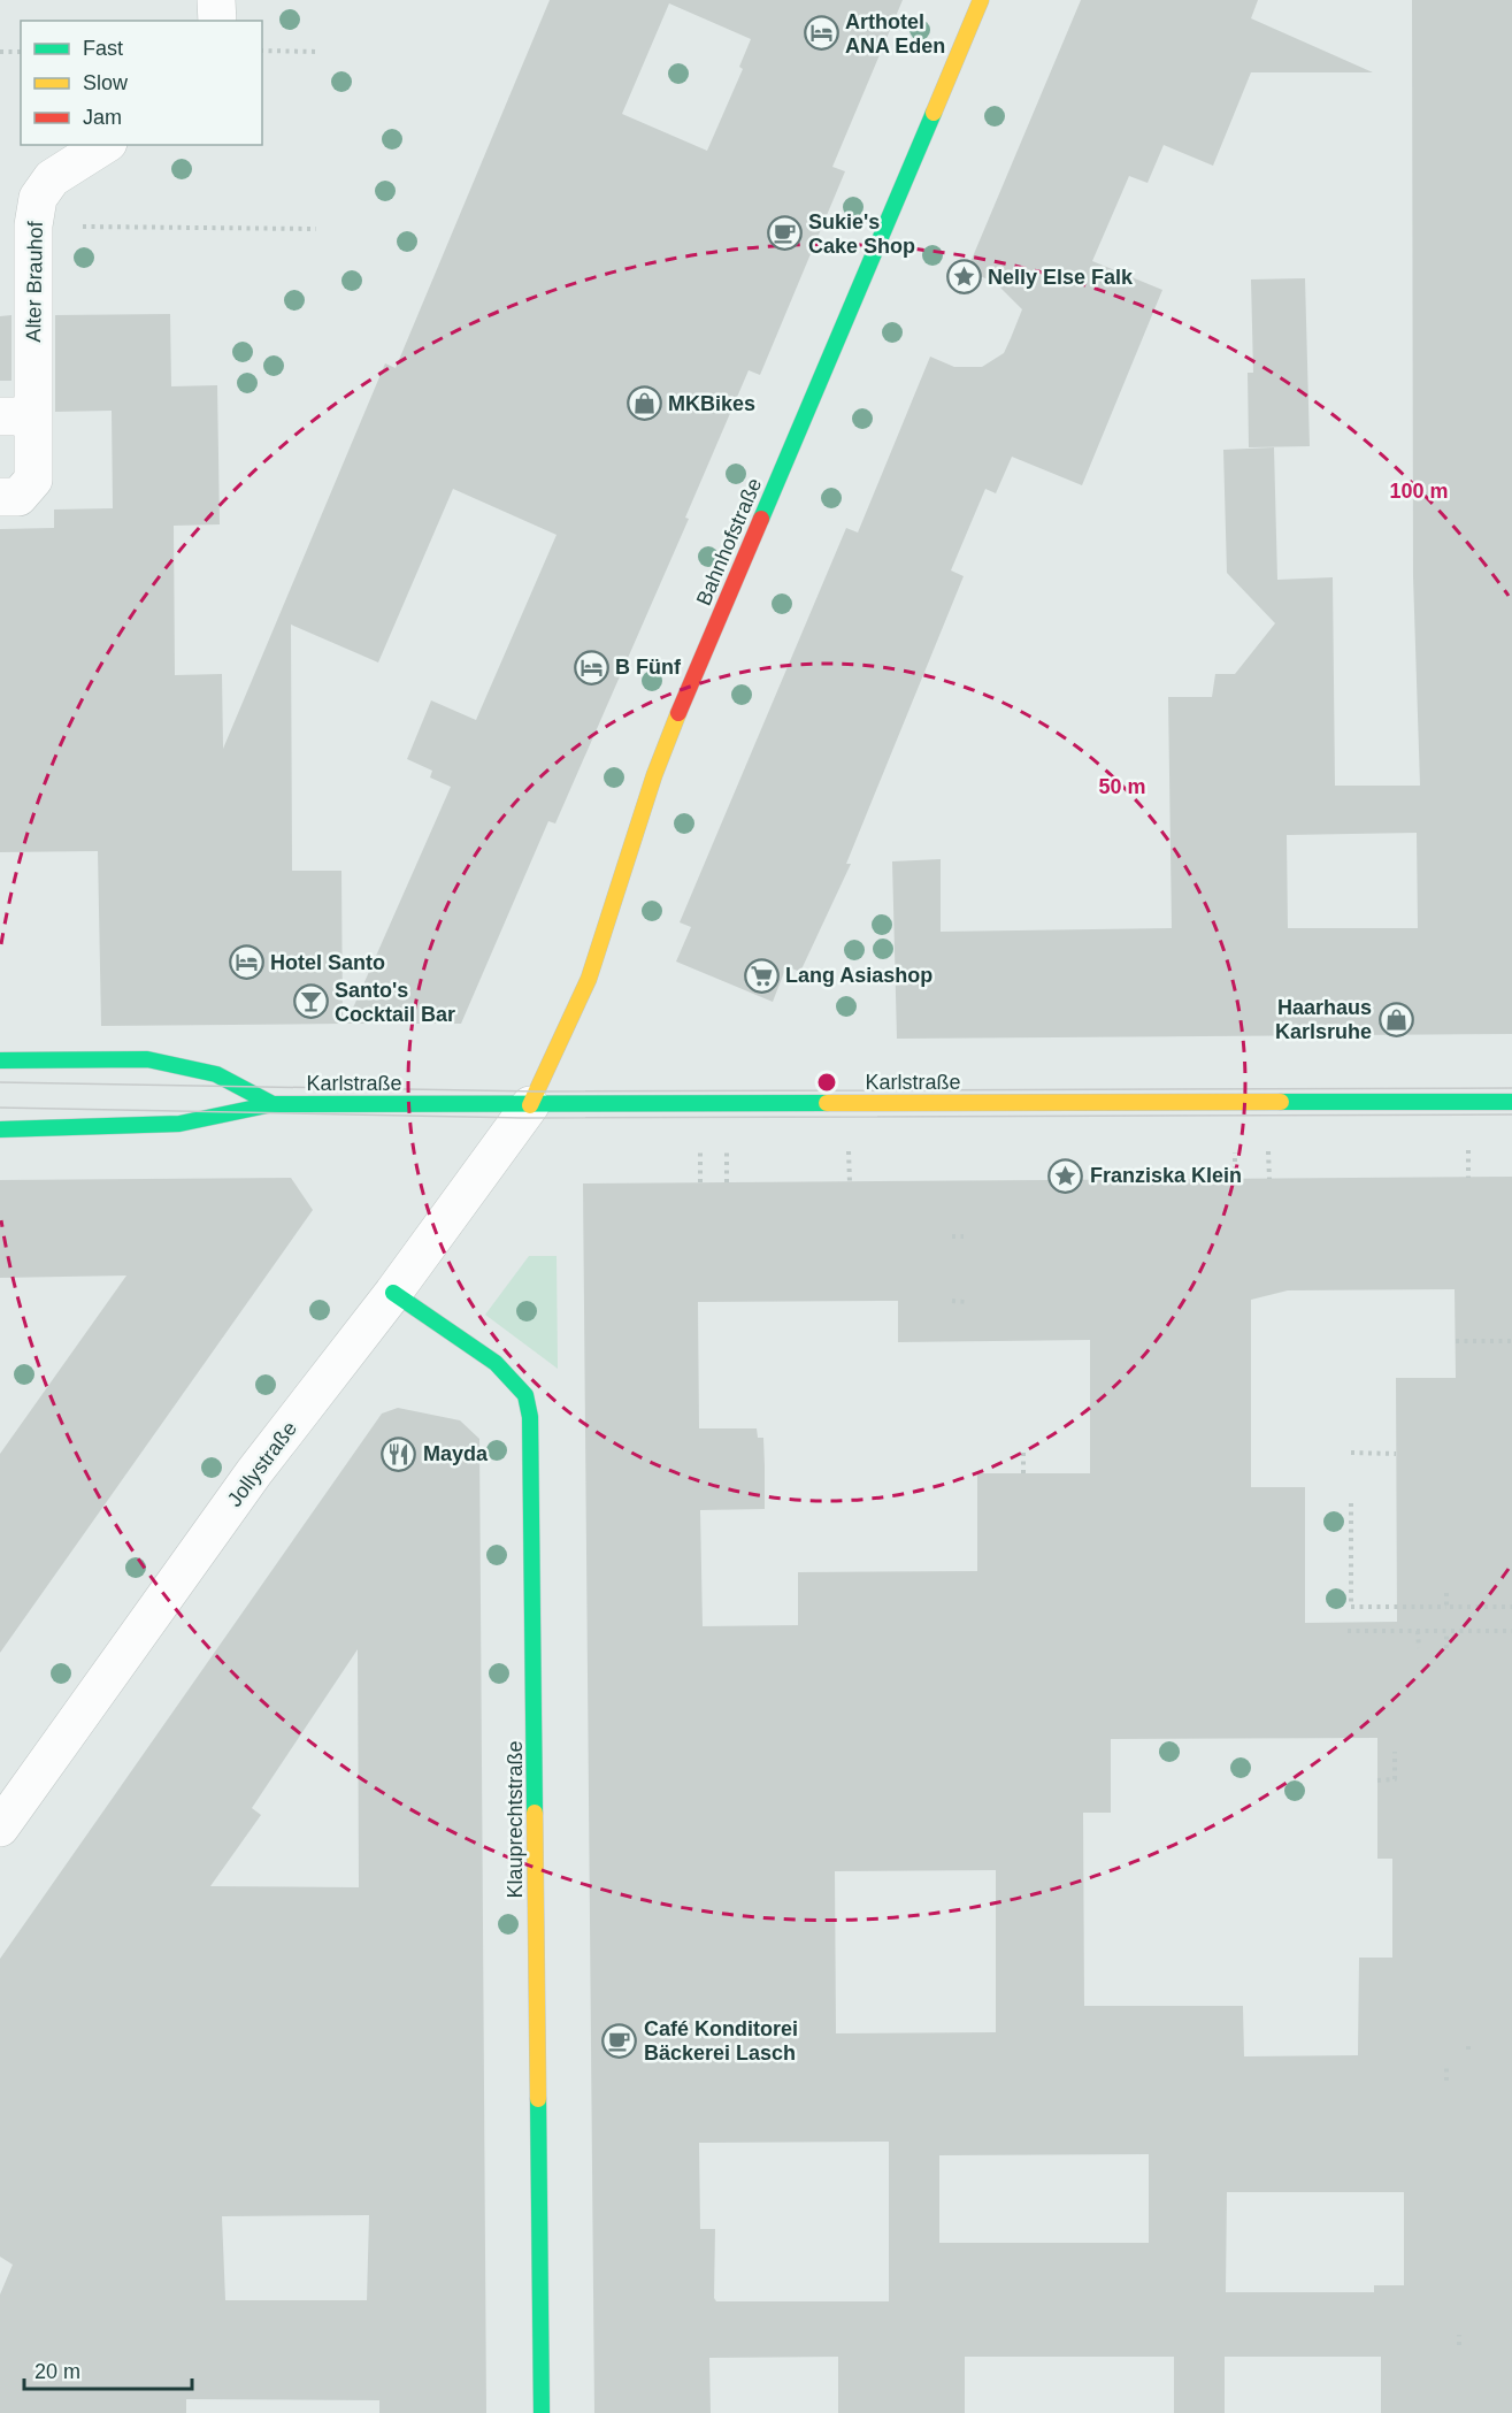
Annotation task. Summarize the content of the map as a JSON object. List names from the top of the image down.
{
  "streets": {
    "street": [
      "Alter Brauhof",
      "Bahnhofstraße",
      "Karlstraße",
      "Jollystraße",
      "Klauprechtstraße"
    ]
  },
  "crossings": [
    ["Bahnhofstraße", "Karlstraße"],
    ["Bahnhofstraße", "Jollystraße"],
    ["Karlstraße", "Jollystraße"],
    ["Jollystraße", "Klauprechtstraße"]
  ],
  "places": {
    "hotel": ["Arthotel ANA Eden", "B Fünf", "Hotel Santo"],
    "cafe": ["Sukie's Cake Shop", "Café Konditorei Bäckerei Lasch"],
    "place": ["Nelly Else Falk", "Franziska Klein"],
    "shop": ["MKBikes", "Haarhaus Karlsruhe"],
    "supermarket": ["Lang Asiashop"],
    "bar": ["Santo's Cocktail Bar"],
    "restaurant": ["Mayda"]
  },
  "legend": ["Fast", "Slow", "Jam"],
  "scale_bar": "20 m",
  "rings": ["100 m", "50 m"]
}
